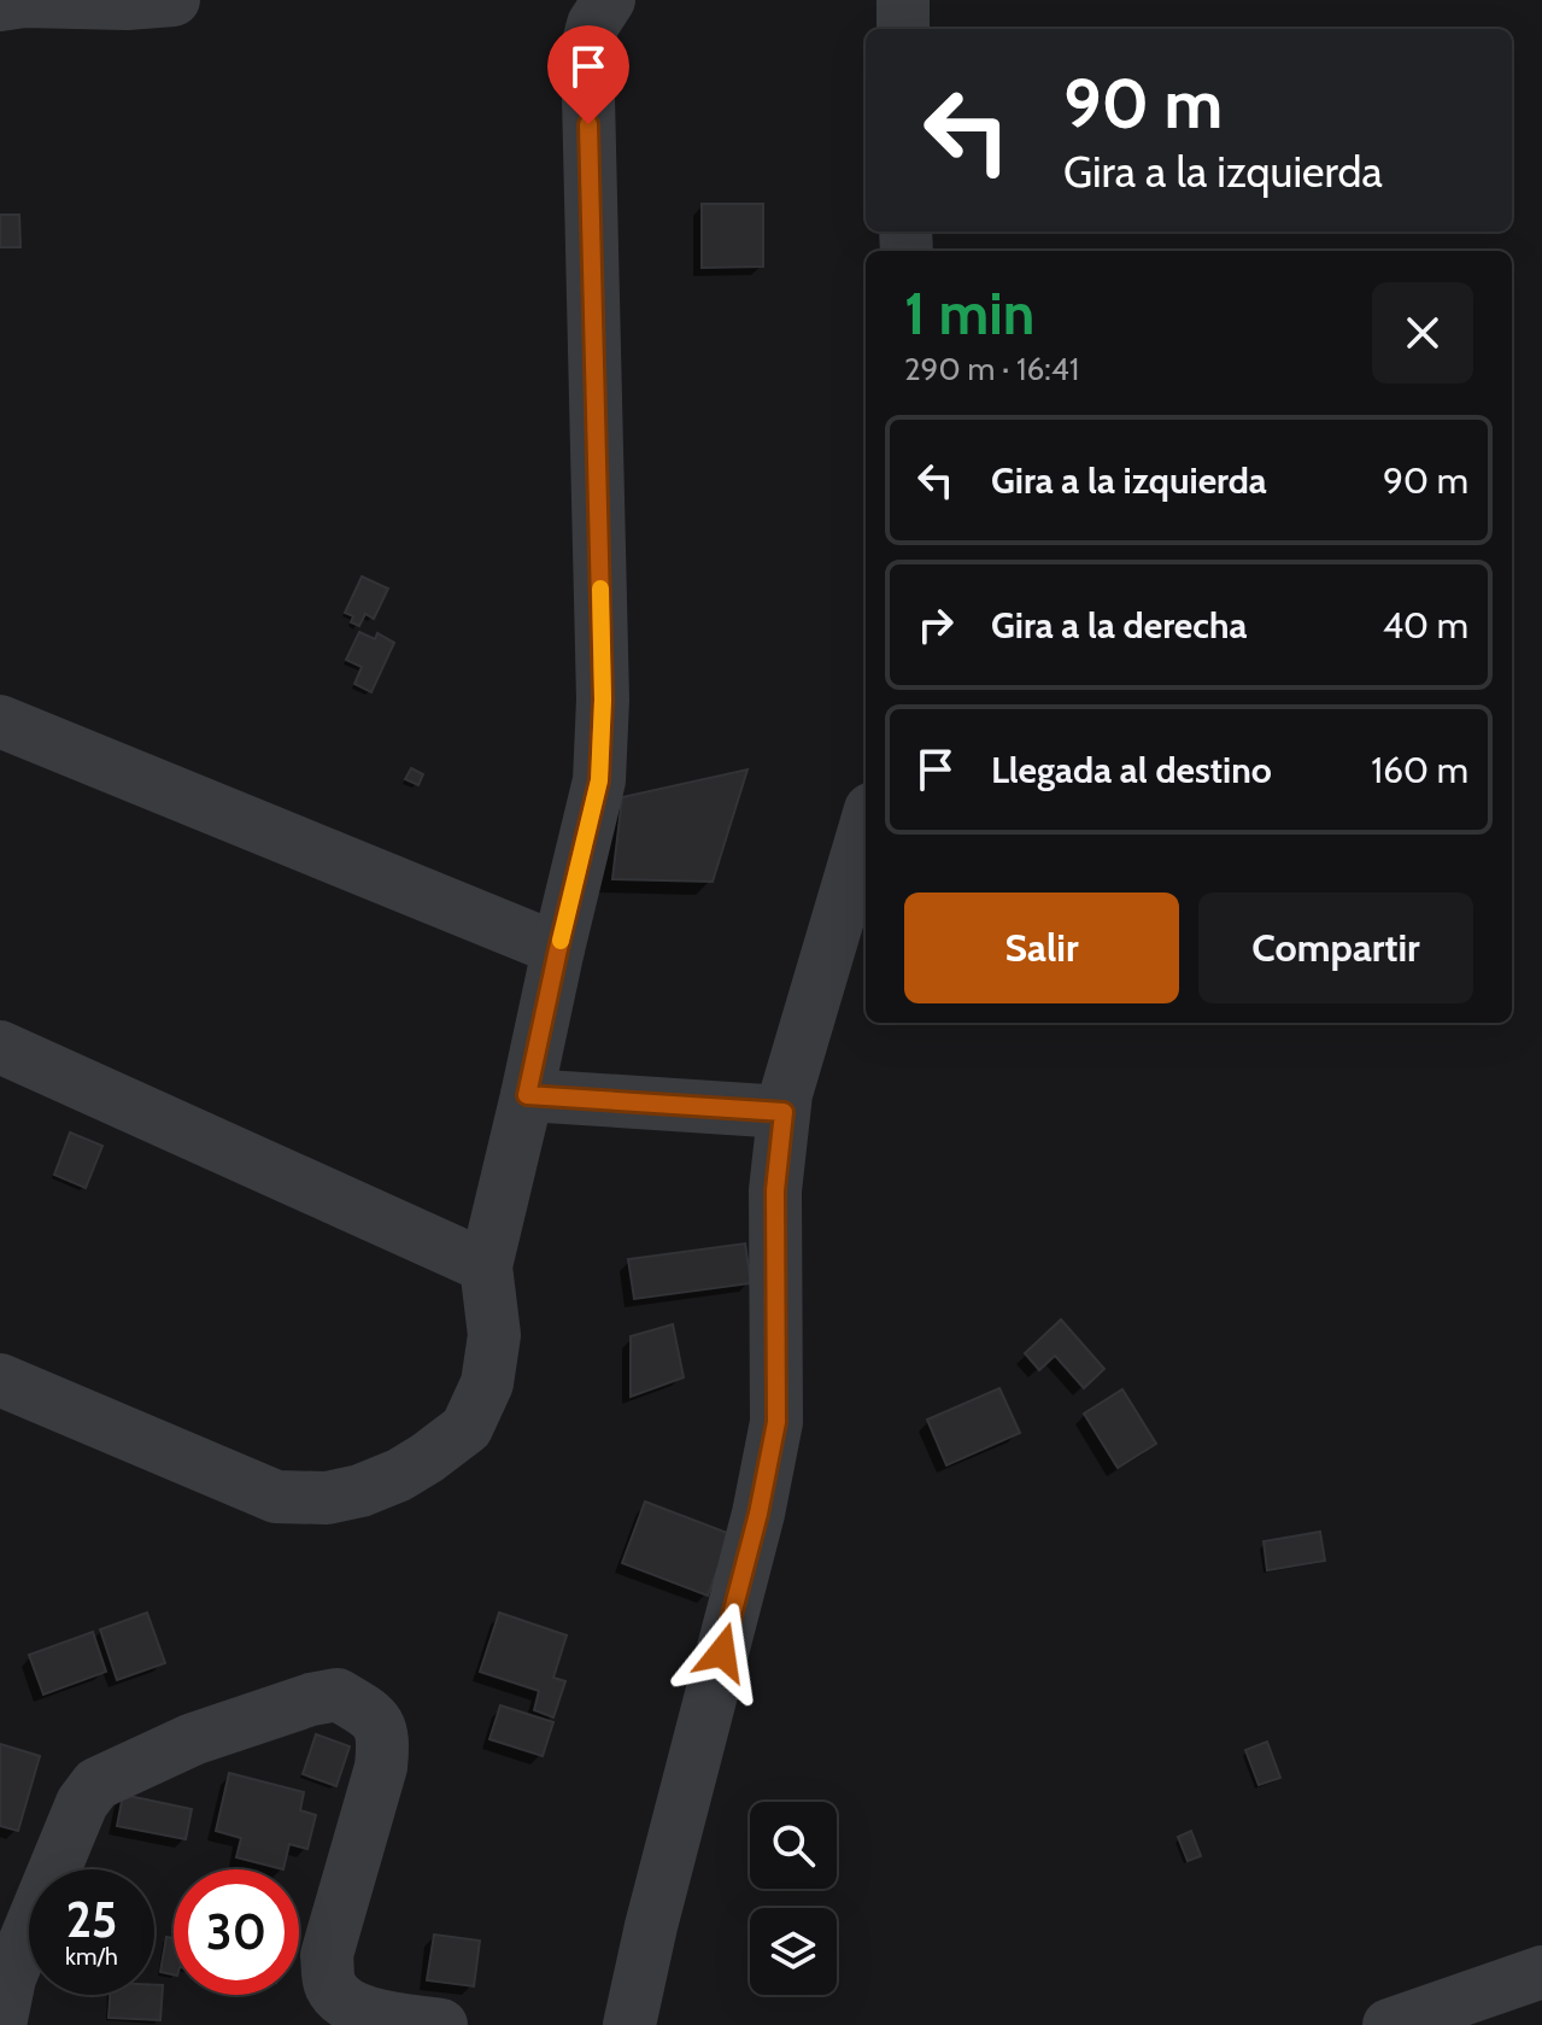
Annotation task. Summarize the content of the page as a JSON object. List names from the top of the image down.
{
  "page": {
    "turn": ["90 m", "Gira a la izquierda"],
    "heading": ["1 min", "290 m · 16:41"],
    "list": [
      {
        "name": "Gira a la izquierda",
        "value": "90 m"
      },
      {
        "name": "Gira a la derecha",
        "value": "40 m"
      },
      {
        "name": "Llegada al destino",
        "value": "160 m"
      }
    ],
    "buttons": ["Salir", "Compartir"],
    "speed": "25 km/h",
    "limit": "30"
  }
}
